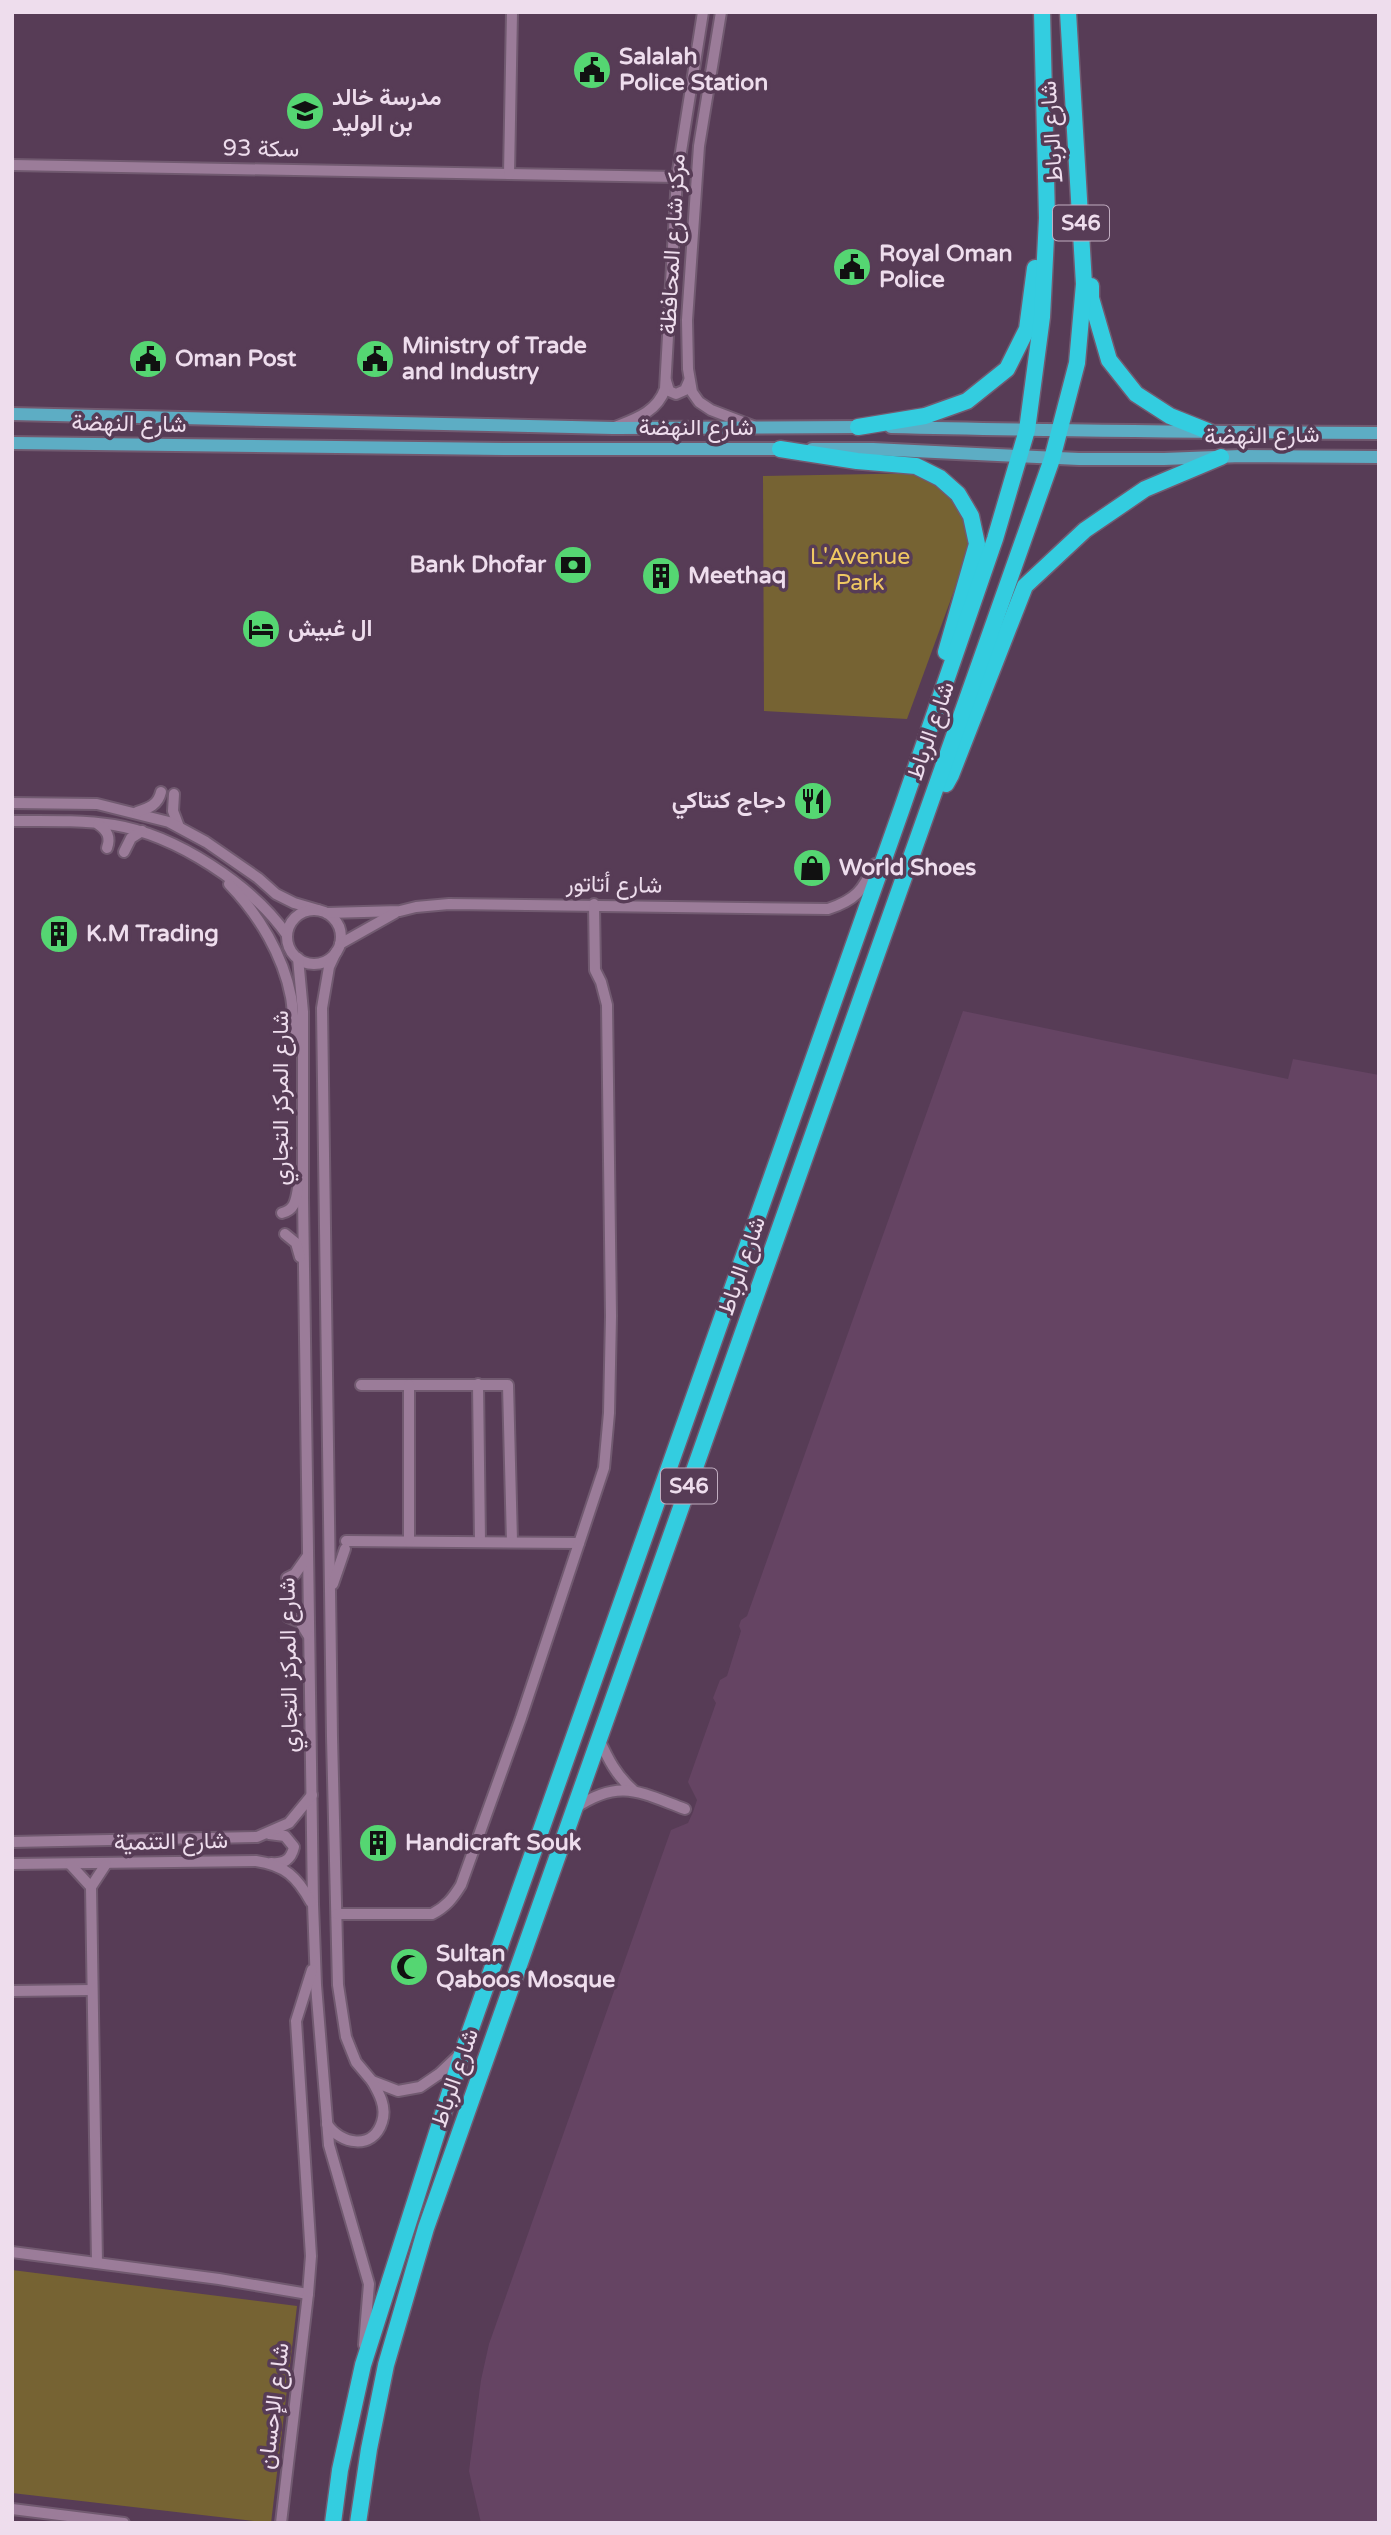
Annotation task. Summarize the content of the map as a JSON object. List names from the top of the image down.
{
  "streets": {
    "highway": ["شارع الرباط", "S46"],
    "main road": ["شارع النهضة"],
    "street": [
      "سكة 93",
      "مركز شارع المحافظة",
      "شارع أتاتور",
      "شارع المركز التجاري",
      "شارع التنمية",
      "شارع الإحسان"
    ]
  },
  "crossings": [
    ["شارع الرباط", "شارع النهضة"],
    ["شارع الرباط", "شارع أتاتور"],
    ["شارع الرباط", "شارع المركز التجاري"],
    ["سكة 93", "مركز شارع المحافظة"],
    ["مركز شارع المحافظة", "شارع النهضة"],
    ["شارع أتاتور", "شارع المركز التجاري"],
    ["شارع المركز التجاري", "شارع التنمية"],
    ["شارع المركز التجاري", "شارع الإحسان"]
  ],
  "parks": ["L'Avenue Park"],
  "places": {
    "public building": [
      "Salalah Police Station",
      "Royal Oman Police",
      "Oman Post",
      "Ministry of Trade and Industry"
    ],
    "school or university": ["مدرسة خالد بن الوليد"],
    "bank": ["Bank Dhofar"],
    "building": ["Meethaq", "K.M Trading", "Handicraft Souk"],
    "hotel": ["ال غبيش"],
    "restaurant": ["دجاج كنتاكي"],
    "shop": ["World Shoes"],
    "mosque": ["Sultan Qaboos Mosque"]
  }
}
